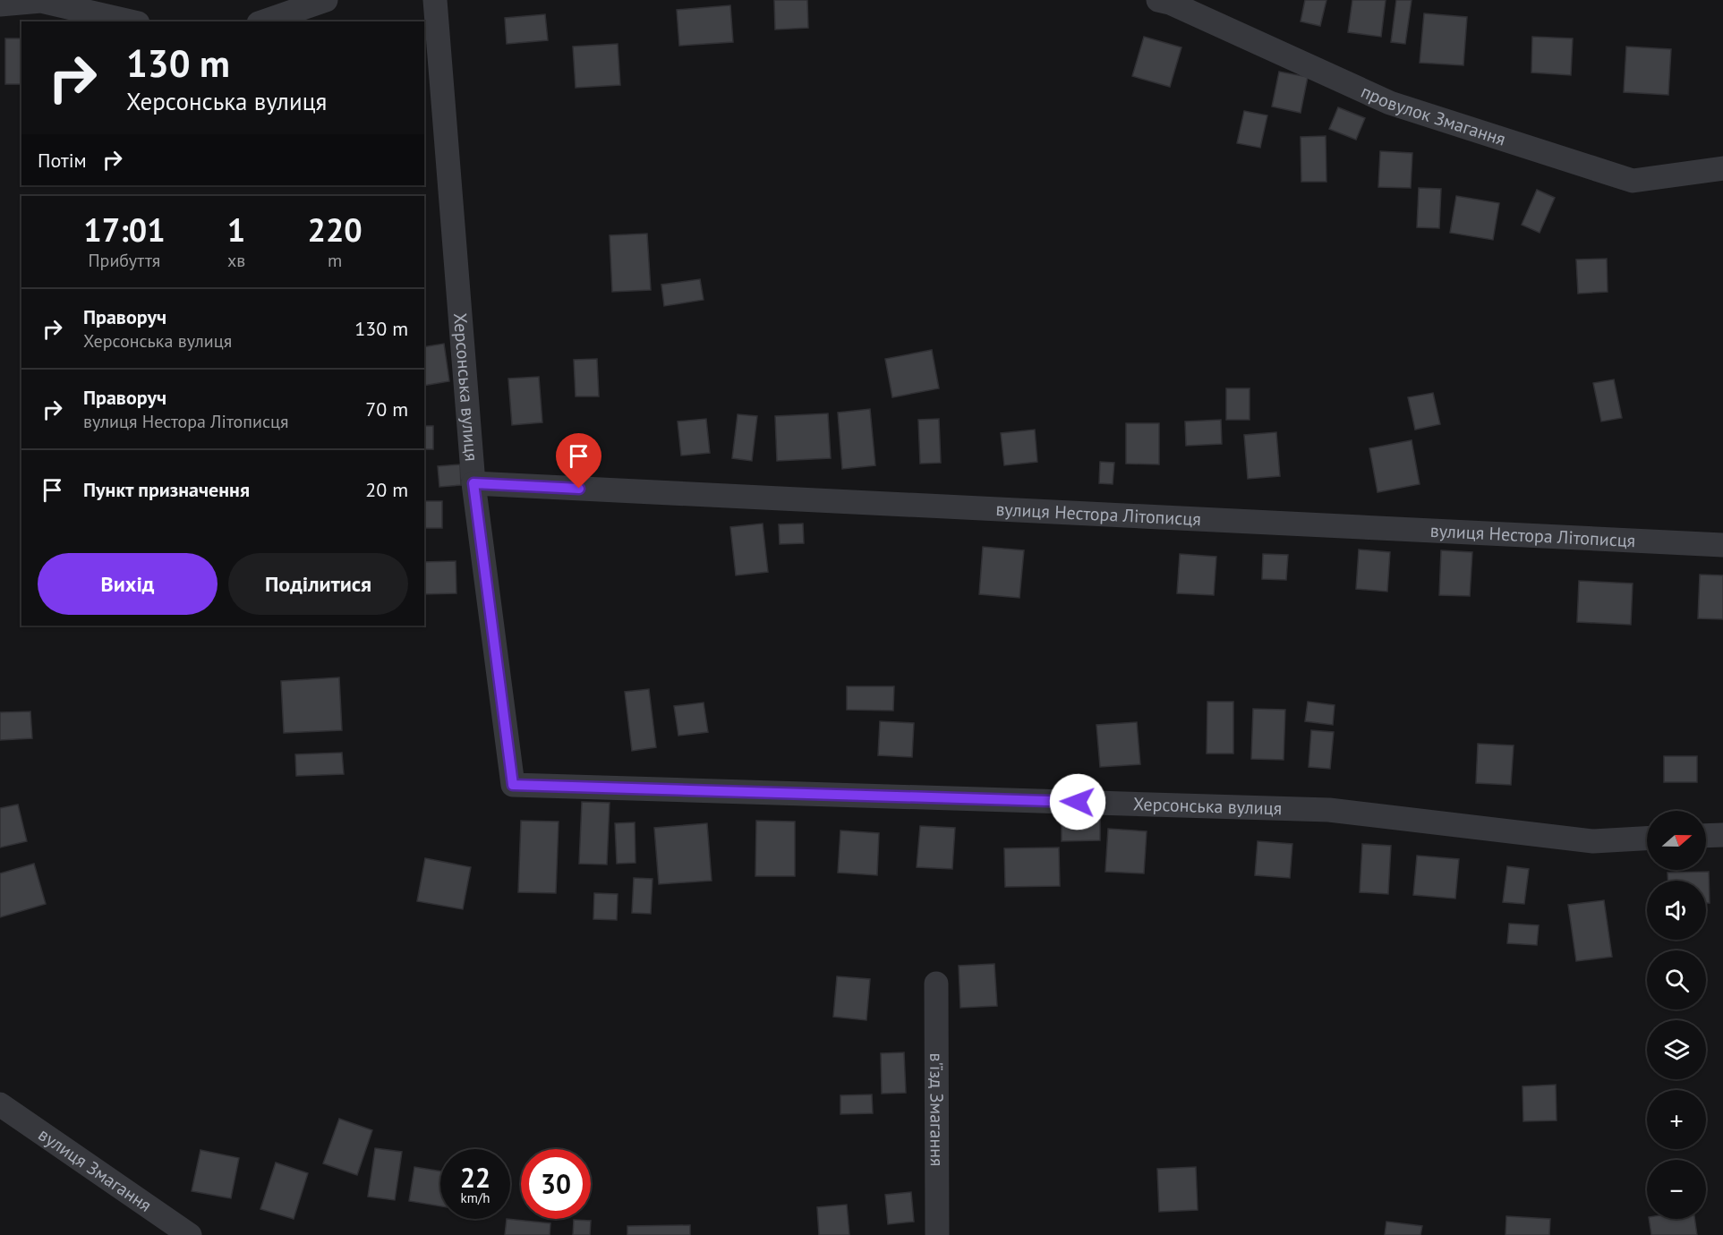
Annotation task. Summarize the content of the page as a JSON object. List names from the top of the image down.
{
  "streets": {
    "street": [
      "провулок Змагання",
      "Херсонська вулиця",
      "вулиця Нестора Літописця",
      "в'їзд Змагання",
      "вулиця Змагання"
    ]
  },
  "crossings": [
    ["Херсонська вулиця", "вулиця Нестора Літописця"]
  ],
  "north": "right",
  "page": {
    "turn": ["130 m", "Херсонська вулиця"],
    "then": "Потім",
    "eta": [
      "17:01",
      "Прибуття",
      "1",
      "хв",
      "220",
      "m"
    ],
    "list": [
      {
        "name": "Праворуч",
        "note": "Херсонська вулиця",
        "value": "130 m"
      },
      {
        "name": "Праворуч",
        "note": "вулиця Нестора Літописця",
        "value": "70 m"
      },
      {
        "name": "Пункт призначення",
        "value": "20 m"
      }
    ],
    "buttons": ["Вихід", "Поділитися"],
    "map_buttons": ["+", "−"],
    "speed": "22 km/h",
    "limit": "30"
  }
}
